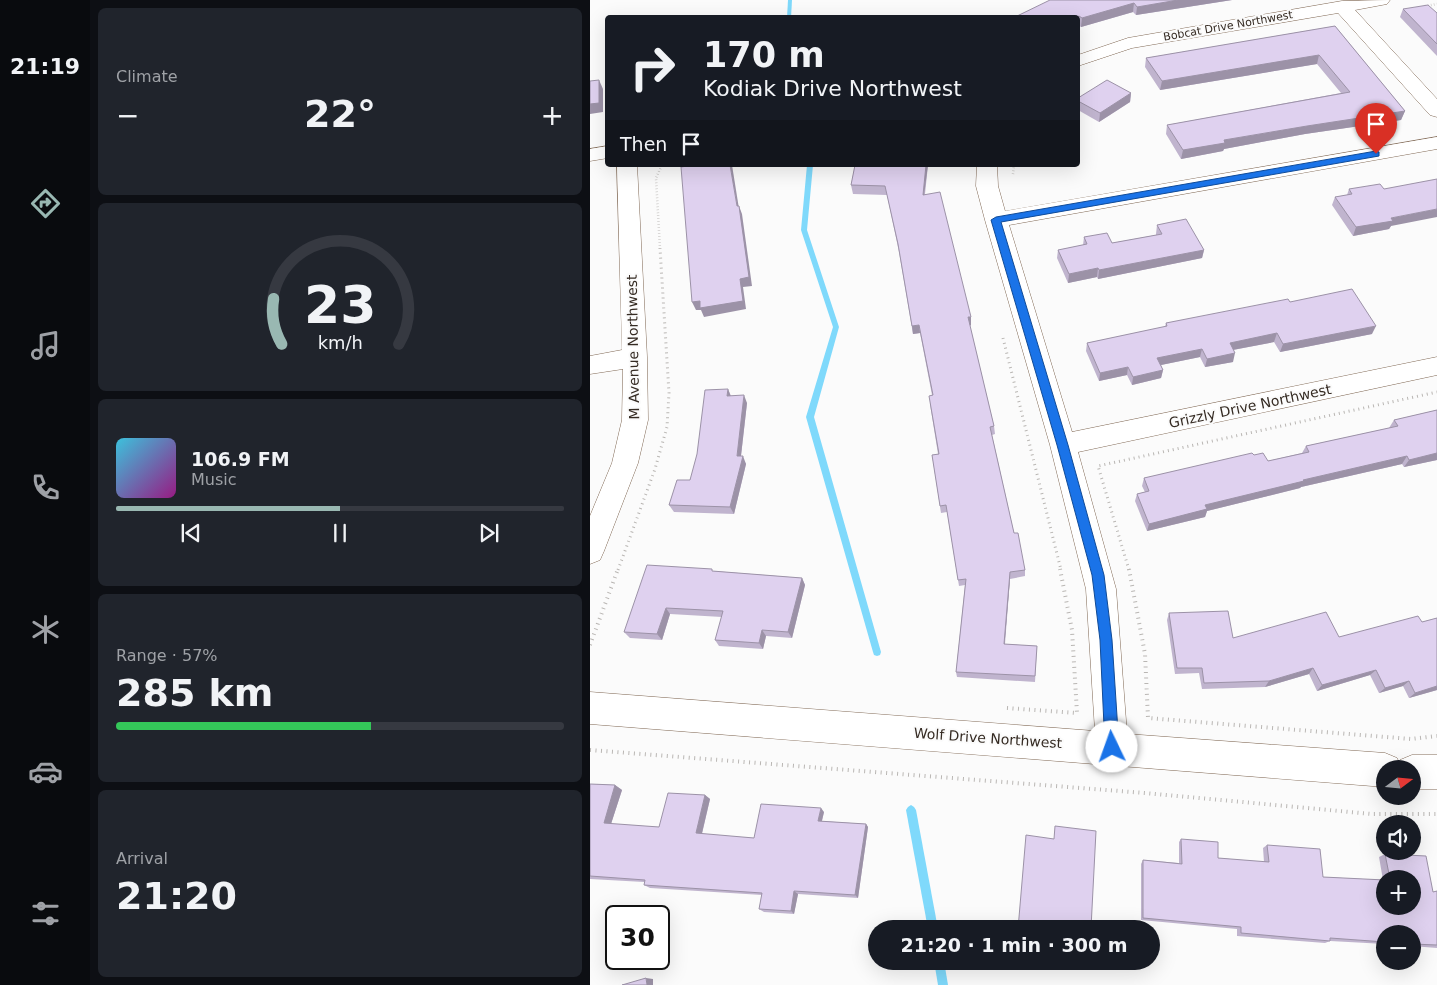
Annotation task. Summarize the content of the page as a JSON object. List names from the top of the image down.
{
  "streets": {
    "street": [
      "Bobcat Drive Northwest",
      "M Avenue Northwest",
      "Grizzly Drive Northwest",
      "Wolf Drive Northwest"
    ]
  },
  "north": "right",
  "page": {
    "tabs": "21:19",
    "tile": [
      "Climate",
      ["Range · 57%", "285 km"],
      ["Arrival", "21:20"]
    ],
    "turn": ["170 m", "Kodiak Drive Northwest"],
    "heat": ["−", "22°", "+"],
    "then": "Then",
    "song": ["106.9 FM", "Music"],
    "map_buttons": ["+", "−"],
    "limit": "30",
    "trip": "21:20 · 1 min · 300 m",
    "gauge": ["23", "km/h"]
  }
}
